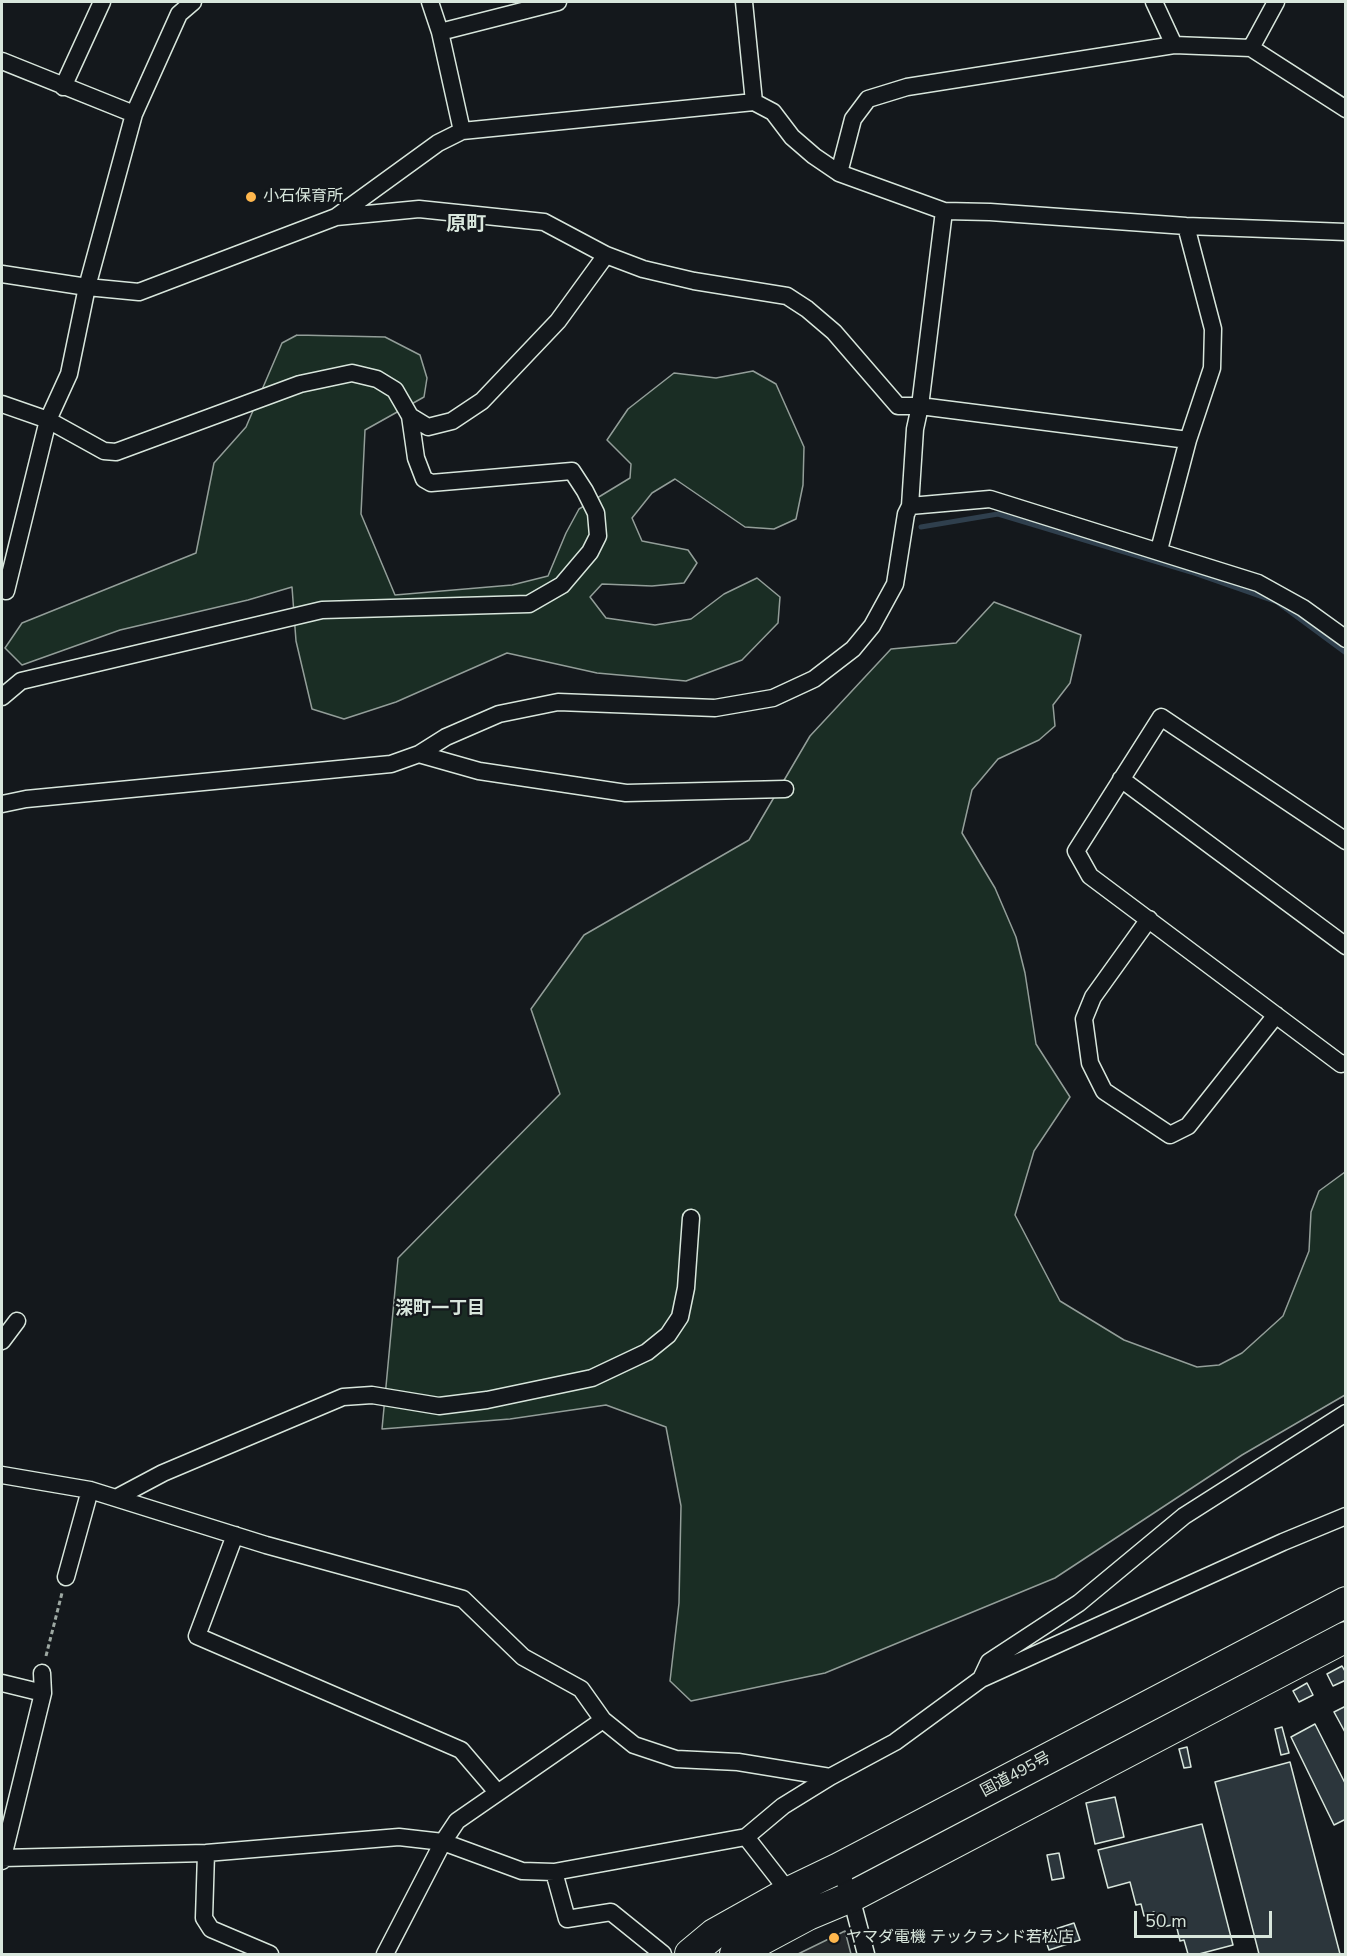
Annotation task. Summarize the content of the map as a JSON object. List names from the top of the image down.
{
  "streets": {
    "highway": ["国道495号"]
  },
  "districts": ["原町", "深町一丁目"],
  "places": ["小石保育所", "ヤマダ電機 テックランド若松店"],
  "scale_bar": "50 m"
}
